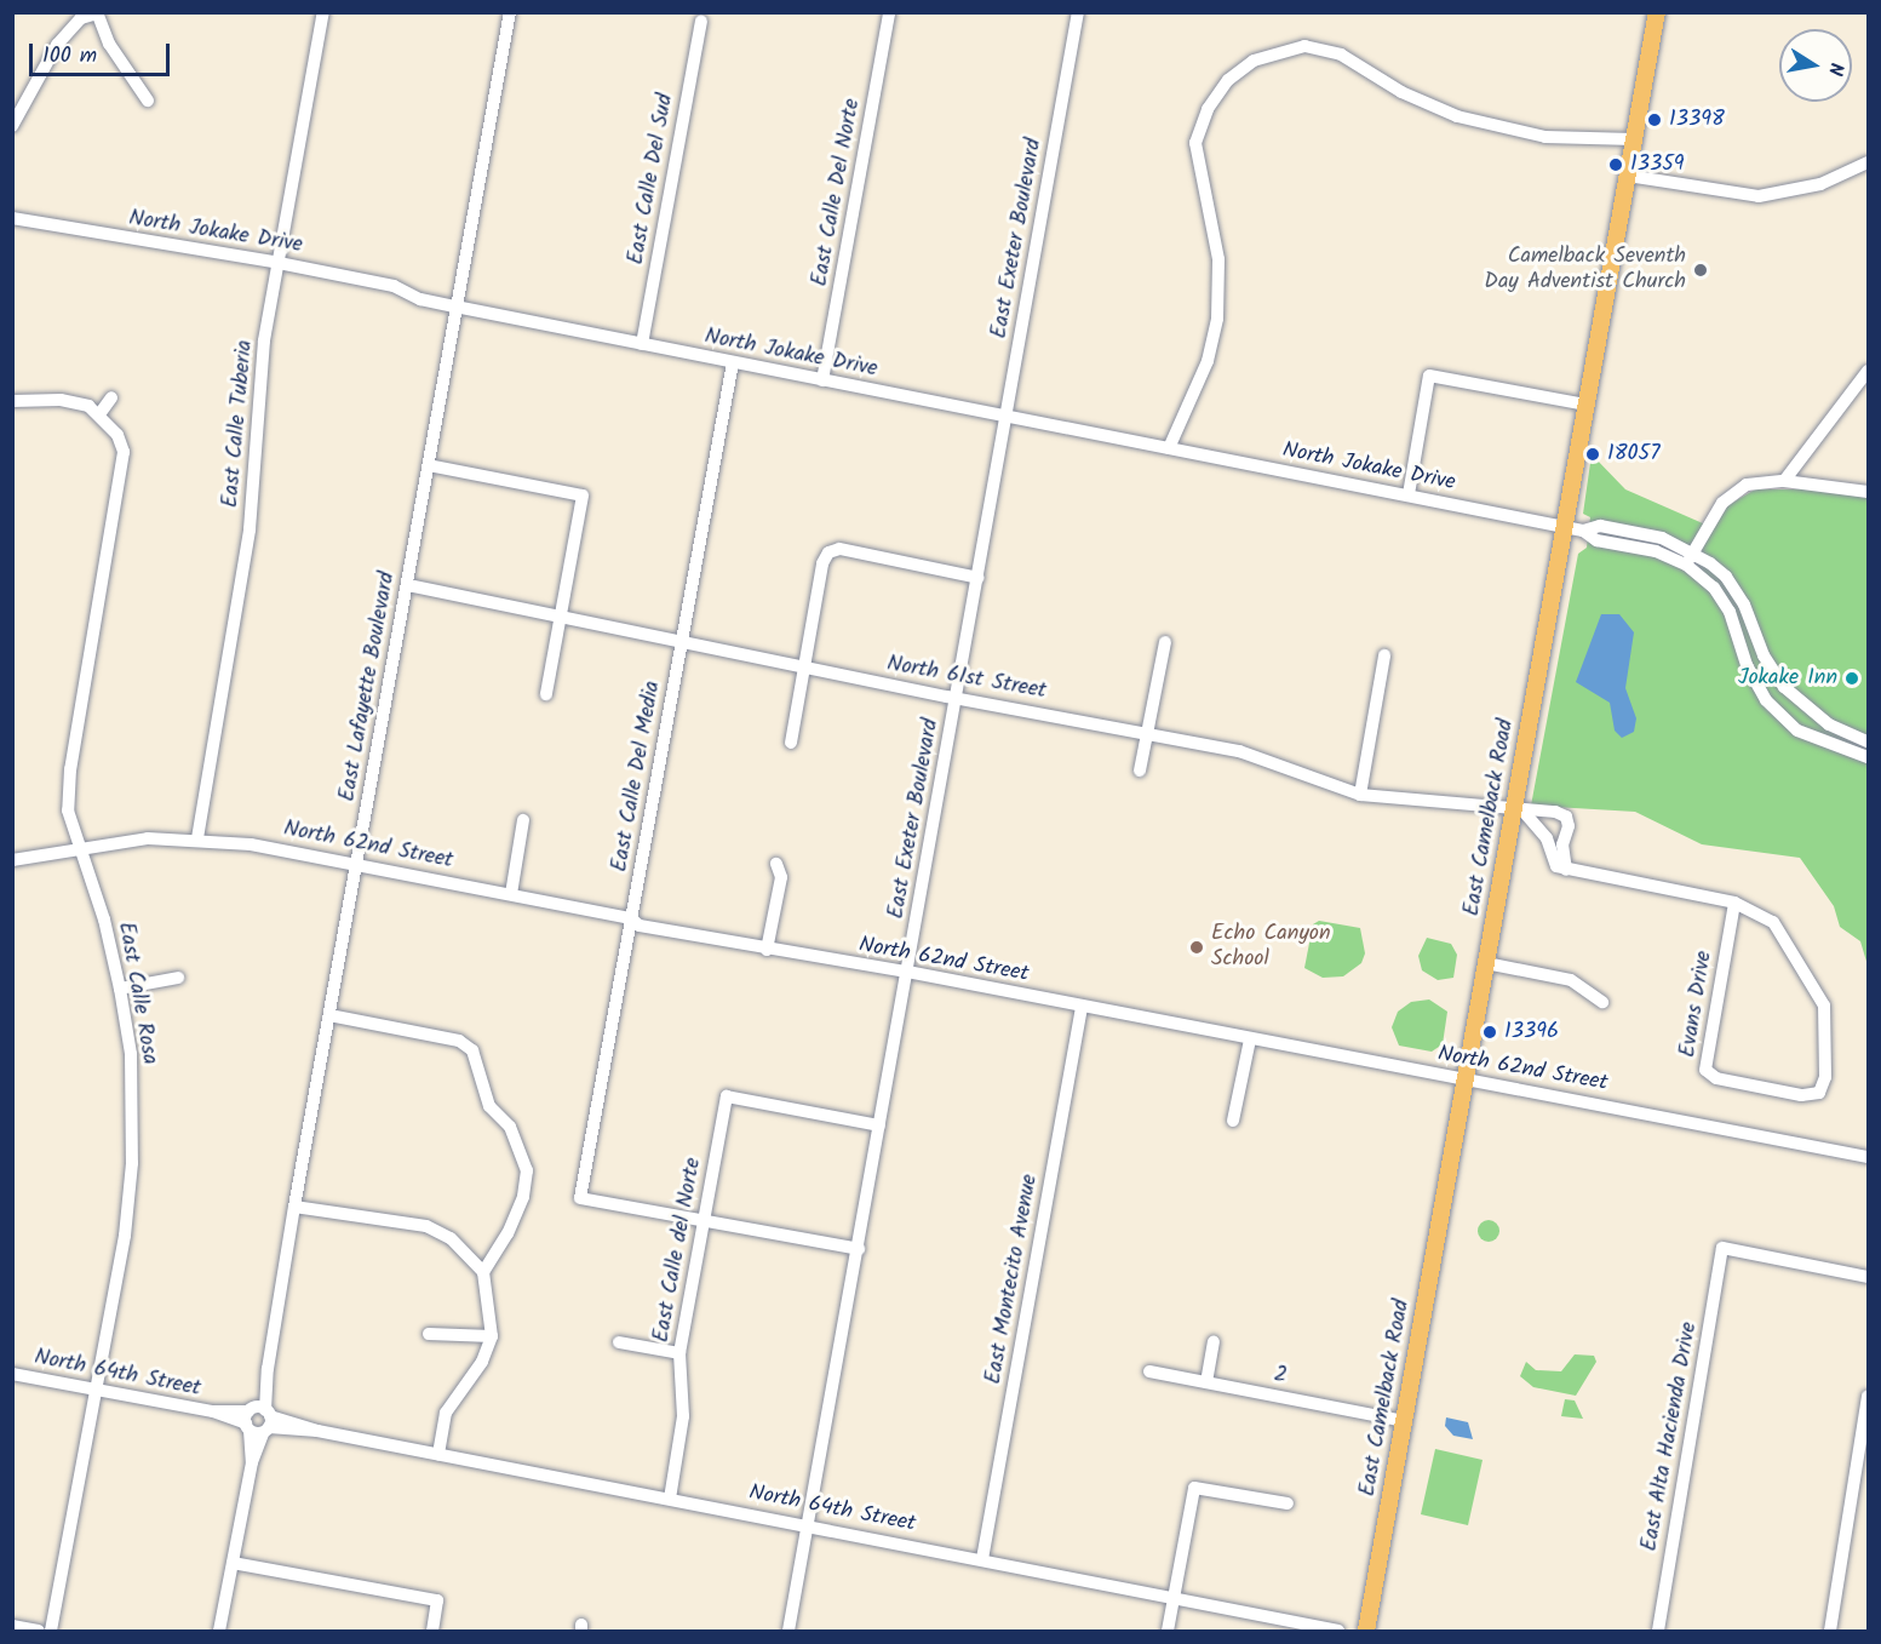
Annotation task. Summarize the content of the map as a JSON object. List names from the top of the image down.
{
  "streets": {
    "main road": ["East Camelback Road"],
    "street": [
      "East Calle Del Sud",
      "East Calle Del Norte",
      "North Jokake Drive",
      "East Exeter Boulevard",
      "East Calle Tuberia",
      "North 61st Street",
      "East Lafayette Boulevard",
      "East Calle Del Media",
      "North 62nd Street",
      "East Calle Rosa",
      "Evans Drive",
      "East Calle del Norte",
      "East Montecito Avenue",
      "North 64th Street",
      "2",
      "East Alta Hacienda Drive"
    ]
  },
  "crossings": [
    ["East Calle Del Sud", "North Jokake Drive"],
    ["East Calle Del Norte", "North Jokake Drive"],
    ["North Jokake Drive", "East Exeter Boulevard"],
    ["North Jokake Drive", "East Calle Tuberia"],
    ["North Jokake Drive", "East Lafayette Boulevard"],
    ["North Jokake Drive", "East Calle Del Media"],
    ["North Jokake Drive", "East Camelback Road"],
    ["East Exeter Boulevard", "North 61st Street"],
    ["East Exeter Boulevard", "North 62nd Street"],
    ["East Exeter Boulevard", "East Calle del Norte"],
    ["East Exeter Boulevard", "North 64th Street"],
    ["East Calle Tuberia", "North 62nd Street"],
    ["North 61st Street", "East Lafayette Boulevard"],
    ["North 61st Street", "East Calle Del Media"],
    ["North 61st Street", "East Camelback Road"],
    ["East Lafayette Boulevard", "North 62nd Street"],
    ["East Lafayette Boulevard", "North 64th Street"],
    ["East Calle Del Media", "North 62nd Street"],
    ["East Calle Del Media", "East Calle del Norte"],
    ["East Camelback Road", "North 62nd Street"],
    ["East Camelback Road", "2"],
    ["North 62nd Street", "East Calle Rosa"],
    ["North 62nd Street", "East Montecito Avenue"],
    ["East Calle Rosa", "North 64th Street"],
    ["East Calle del Norte", "North 64th Street"],
    ["East Montecito Avenue", "North 64th Street"]
  ],
  "places": [
    "13398",
    "13359",
    "Camelback Seventh Day Adventist Church",
    "18057",
    "Jokake Inn",
    "Echo Canyon School",
    "13396"
  ],
  "scale_bar": "100 m",
  "north": "right"
}
